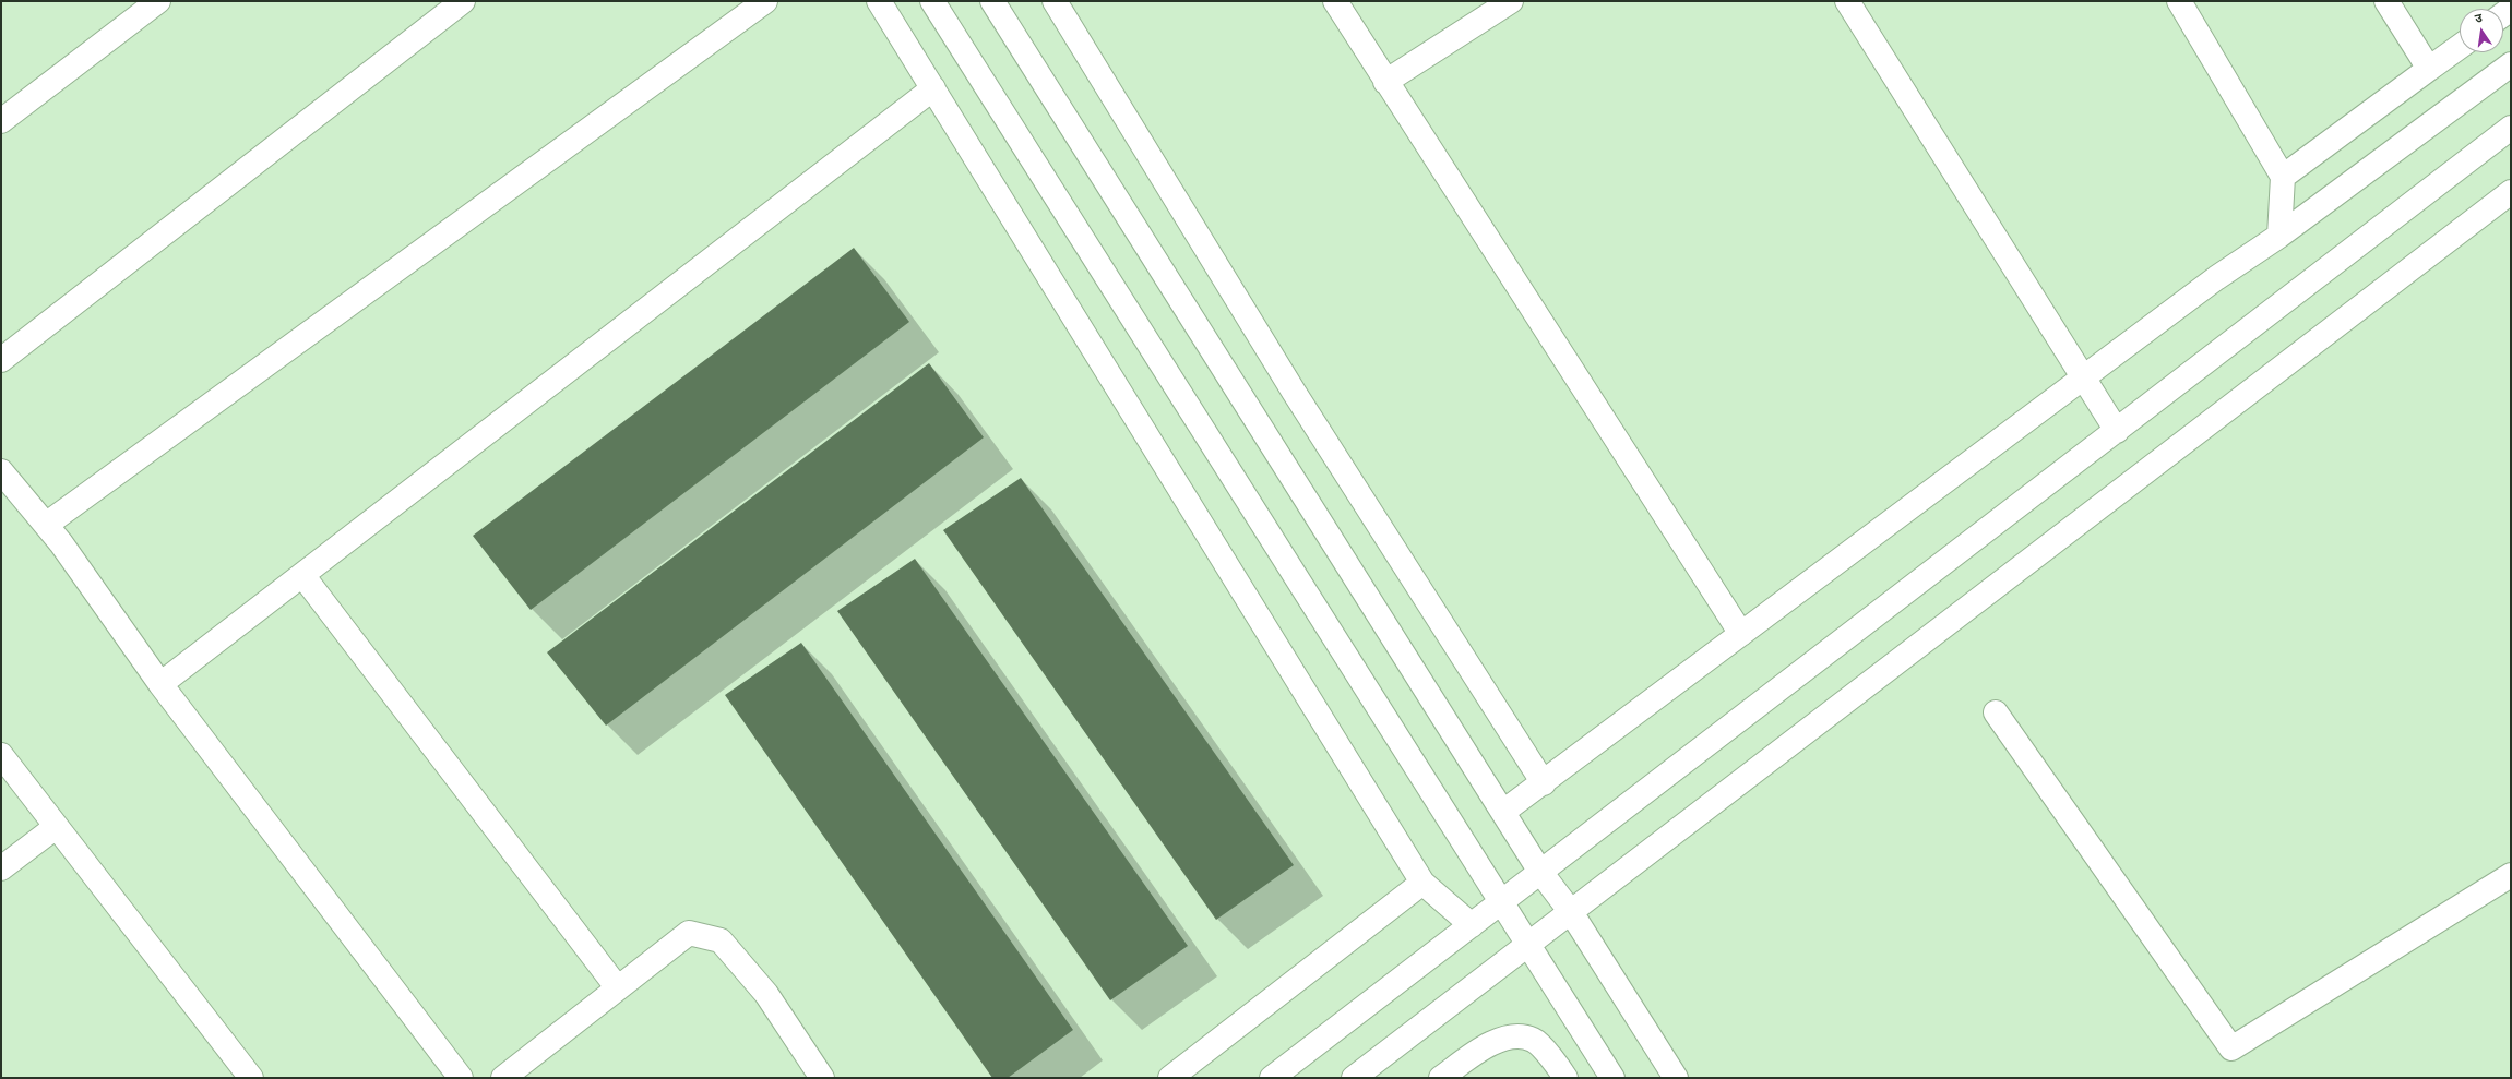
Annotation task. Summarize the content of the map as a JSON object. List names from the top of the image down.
{
  "north": "top"
}
